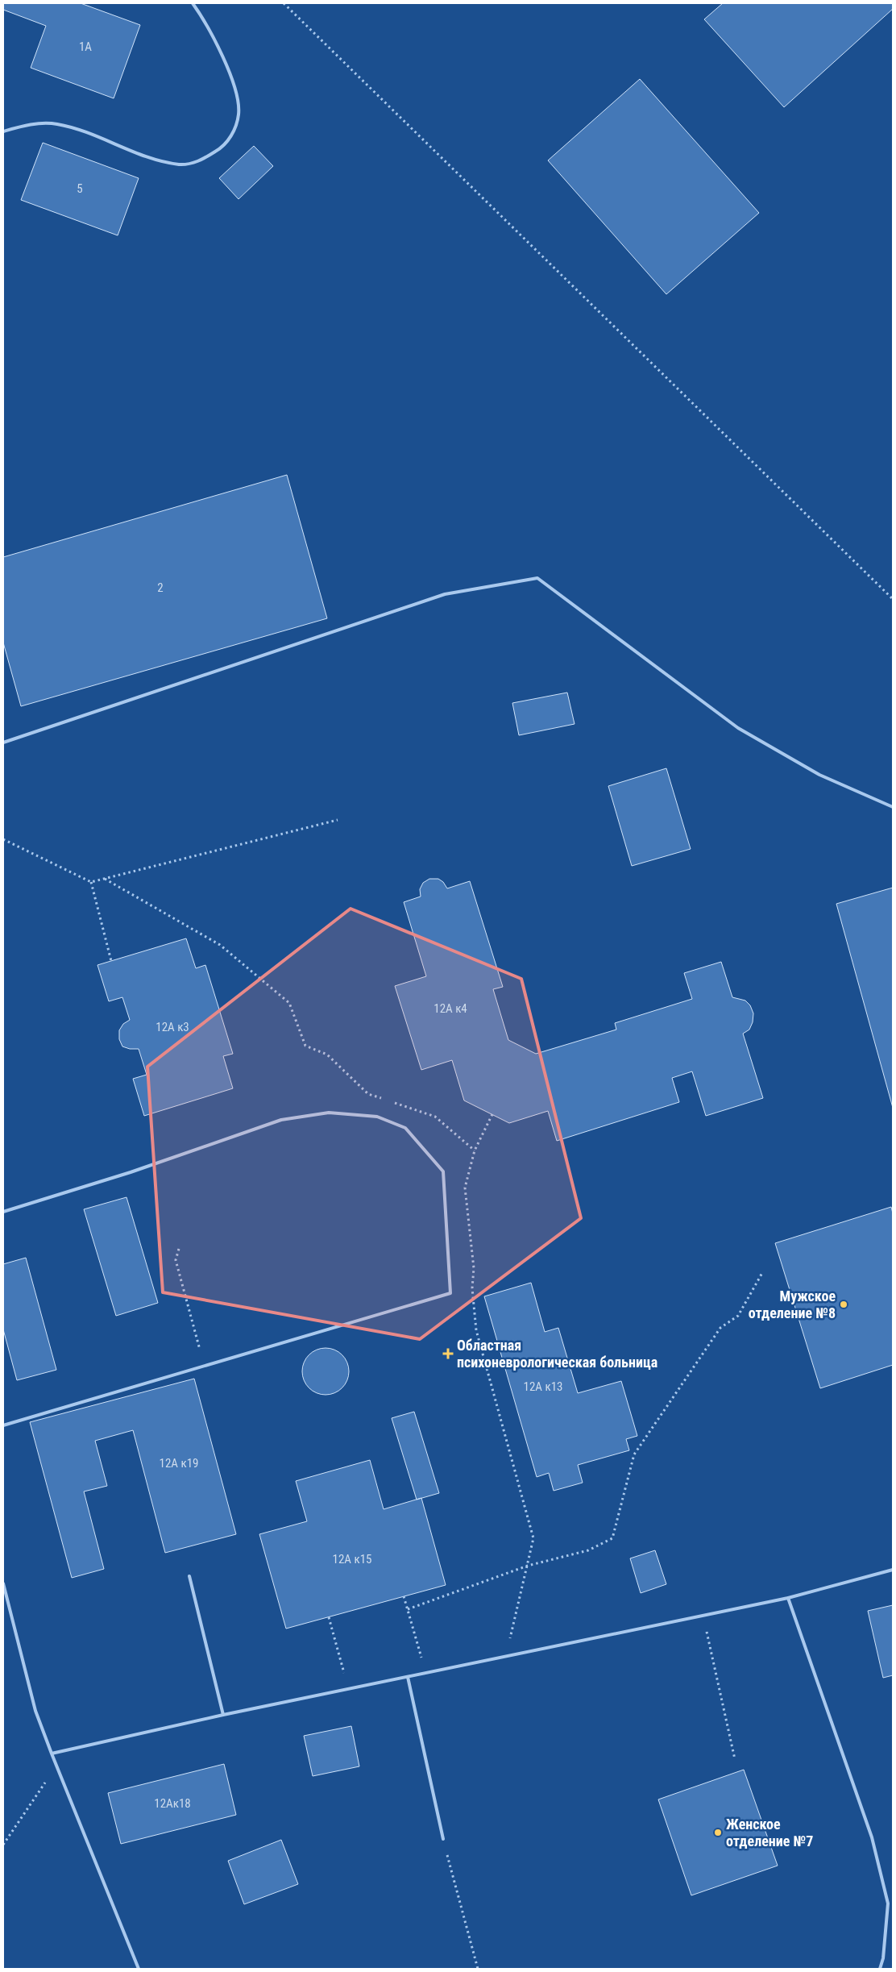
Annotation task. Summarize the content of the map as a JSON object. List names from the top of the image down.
{
  "places": {
    "other": ["Мужское отделение №8", "Женское отделение №7"],
    "health": ["Областная психоневрологическая больница"]
  },
  "house_numbers": [
    "1А",
    "5",
    "2",
    "12А к4",
    "12А к3",
    "12А к13",
    "12А к19",
    "12А к15",
    "12Ак18"
  ]
}
